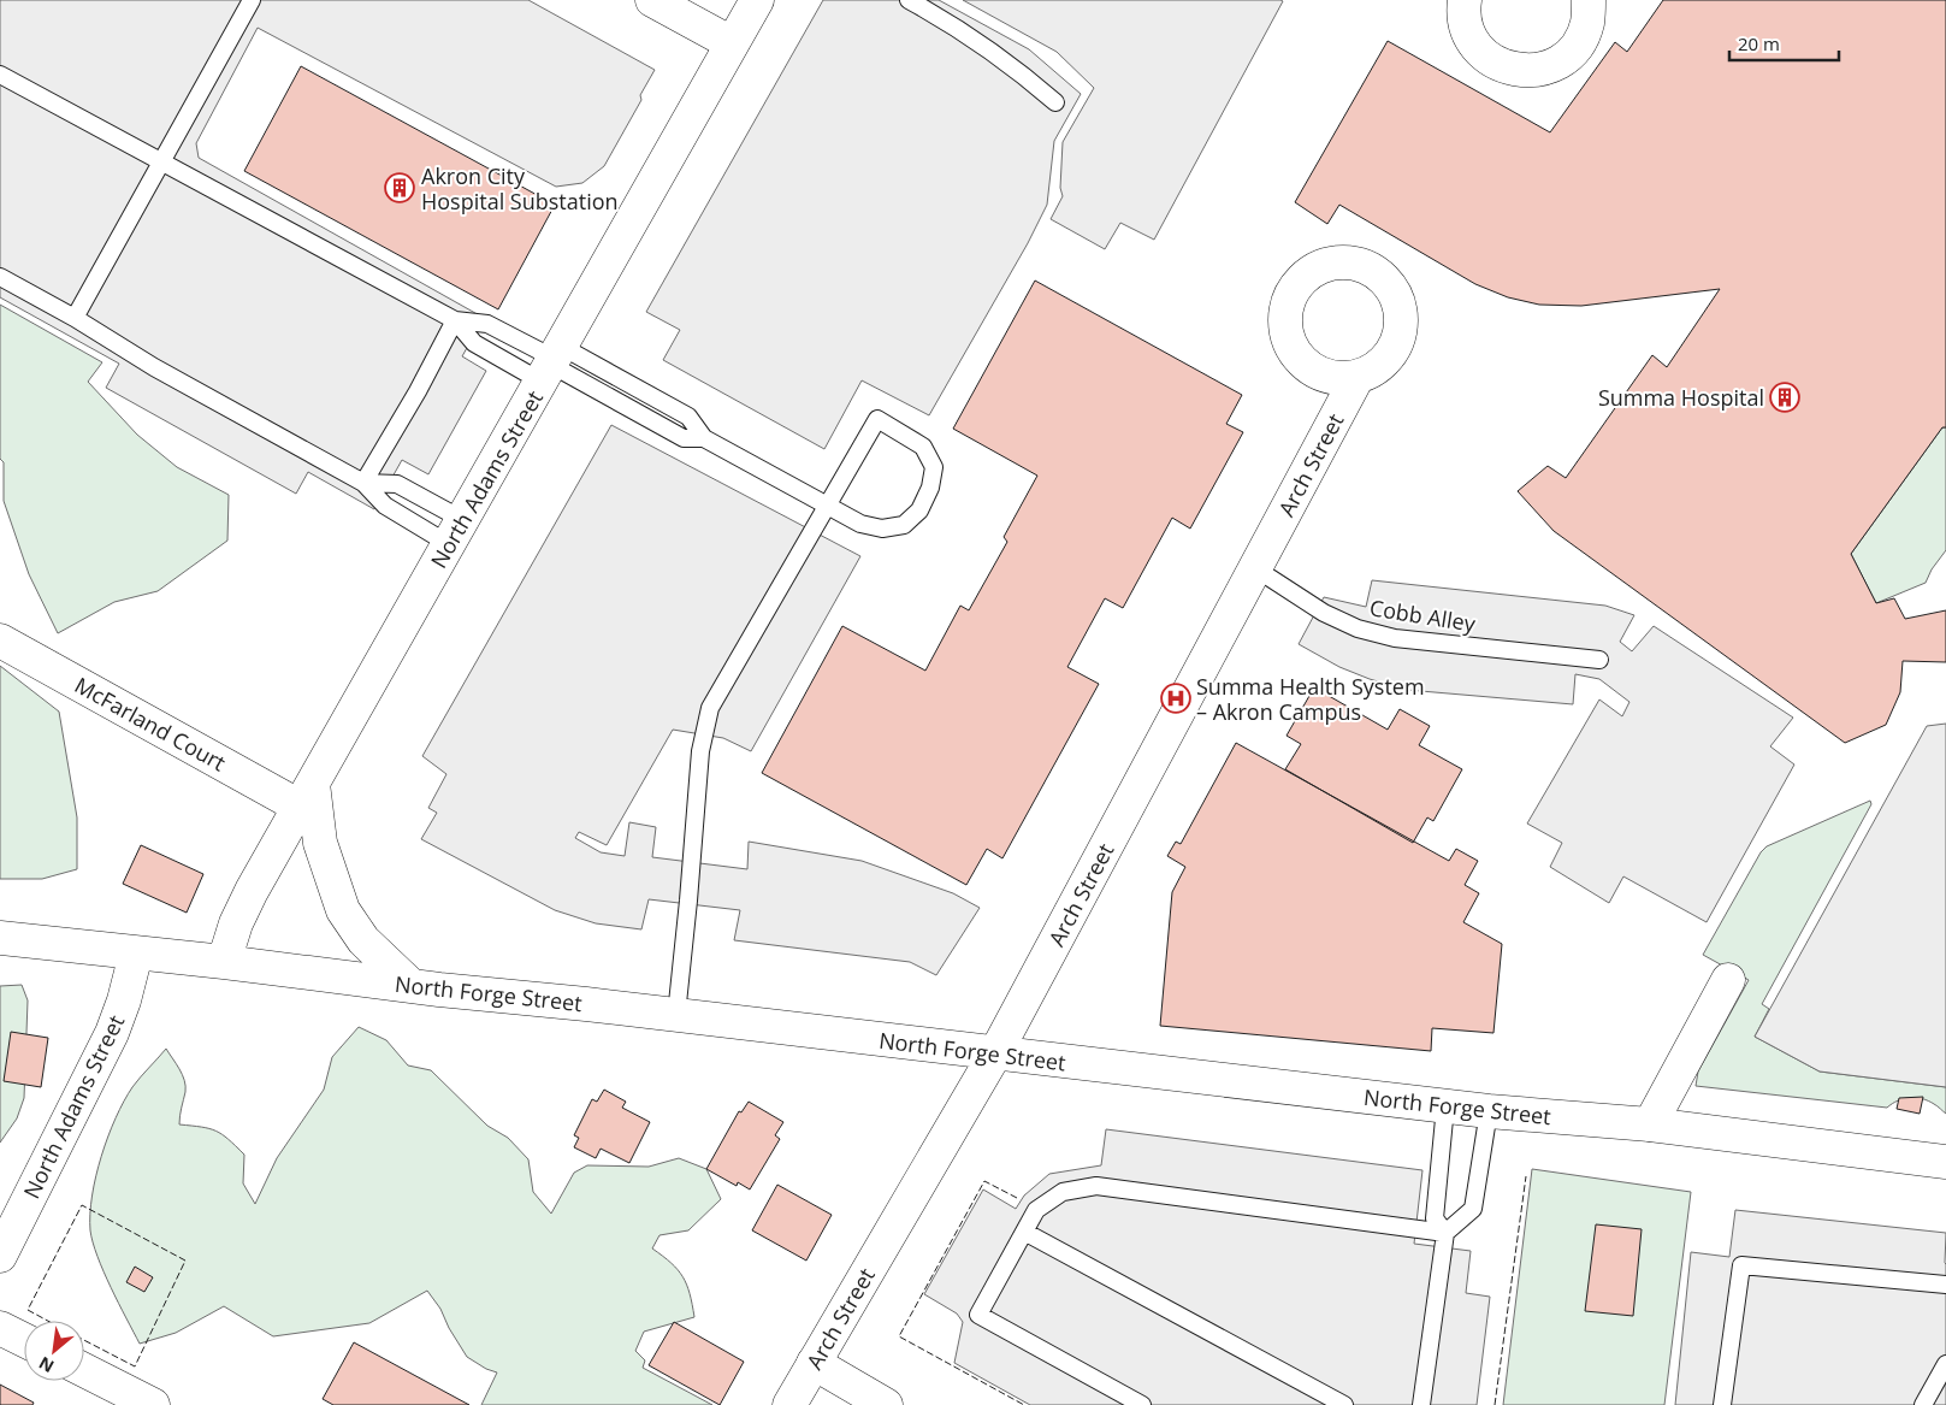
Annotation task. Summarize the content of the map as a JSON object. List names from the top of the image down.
{
  "streets": {
    "street": [
      "Arch Street",
      "North Adams Street",
      "McFarland Court",
      "North Forge Street"
    ],
    "lane": ["Cobb Alley"]
  },
  "crossings": [
    ["Arch Street", "Cobb Alley"],
    ["Arch Street", "North Forge Street"],
    ["North Adams Street", "McFarland Court"],
    ["North Adams Street", "North Forge Street"]
  ],
  "places": {
    "building": ["Akron City Hospital Substation", "Summa Hospital"],
    "hospital": ["Summa Health System – Akron Campus"]
  },
  "scale_bar": "20 m",
  "north": "bottom left"
}
